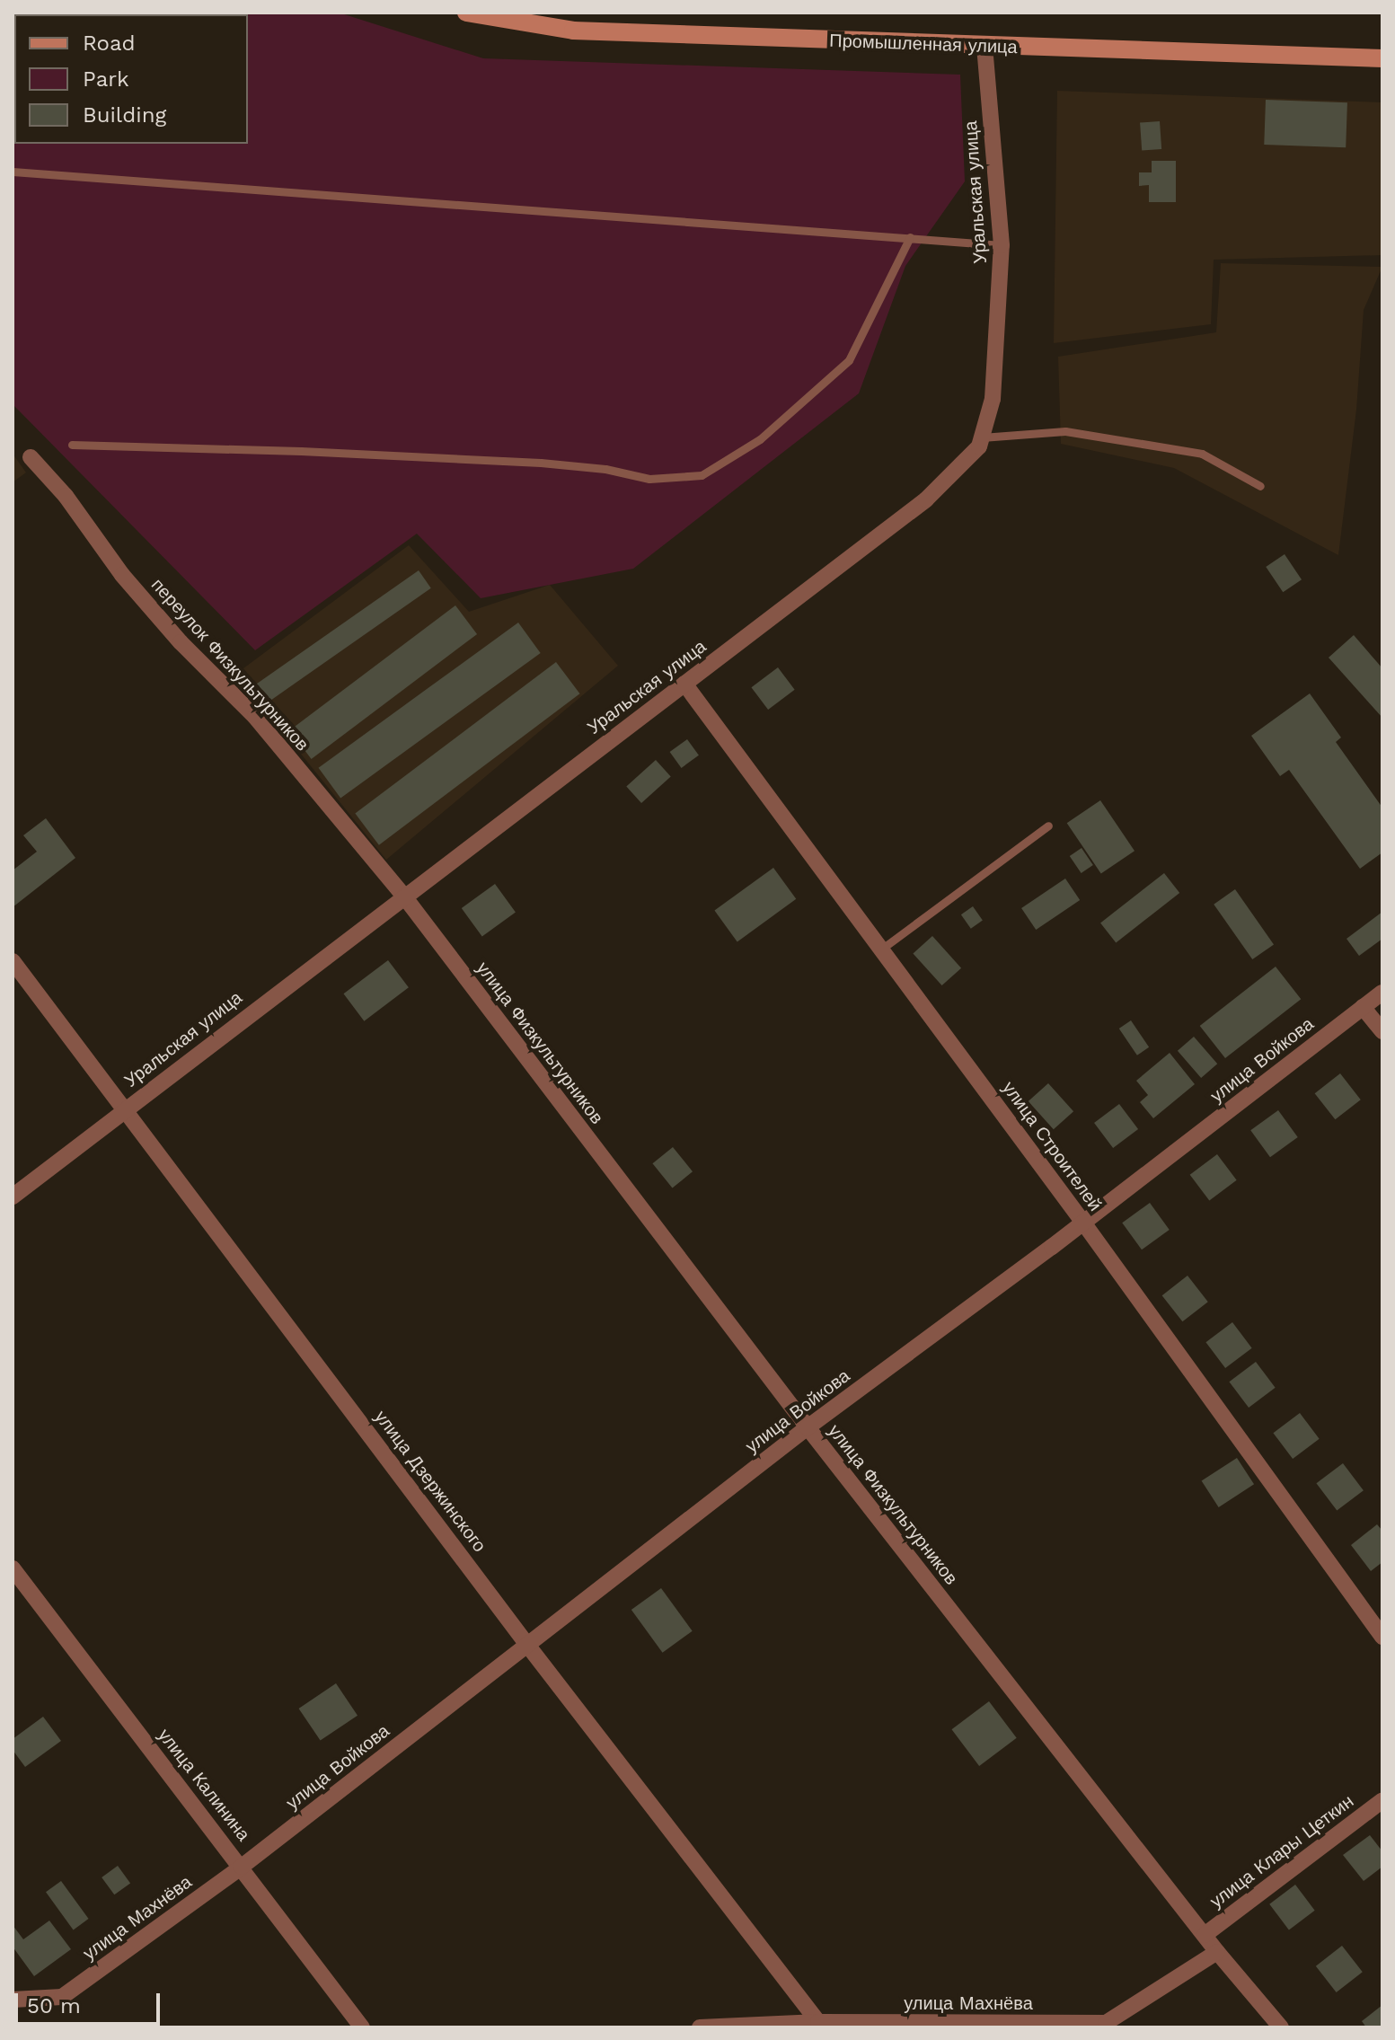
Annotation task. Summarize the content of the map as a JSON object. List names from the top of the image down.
{
  "streets": {
    "main road": ["Промышленная улица"],
    "street": [
      "Уральская улица",
      "переулок Физкультурников",
      "улица Физкультурников",
      "улица Войкова",
      "улица Строителей",
      "улица Дзержинского",
      "улица Калинина",
      "улица Клары Цеткин",
      "улица Махнёва"
    ]
  },
  "crossings": [
    ["Промышленная улица", "Уральская улица"],
    ["Уральская улица", "переулок Физкультурников"],
    ["Уральская улица", "улица Физкультурников"],
    ["Уральская улица", "улица Строителей"],
    ["Уральская улица", "улица Дзержинского"],
    ["переулок Физкультурников", "улица Физкультурников"],
    ["улица Физкультурников", "улица Войкова"],
    ["улица Физкультурников", "улица Клары Цеткин"],
    ["улица Физкультурников", "улица Махнёва"],
    ["улица Войкова", "улица Строителей"],
    ["улица Войкова", "улица Дзержинского"],
    ["улица Войкова", "улица Калинина"],
    ["улица Войкова", "улица Махнёва"],
    ["улица Дзержинского", "улица Махнёва"],
    ["улица Калинина", "улица Махнёва"]
  ],
  "legend": ["Road", "Park", "Building"],
  "scale_bar": "50 m"
}
